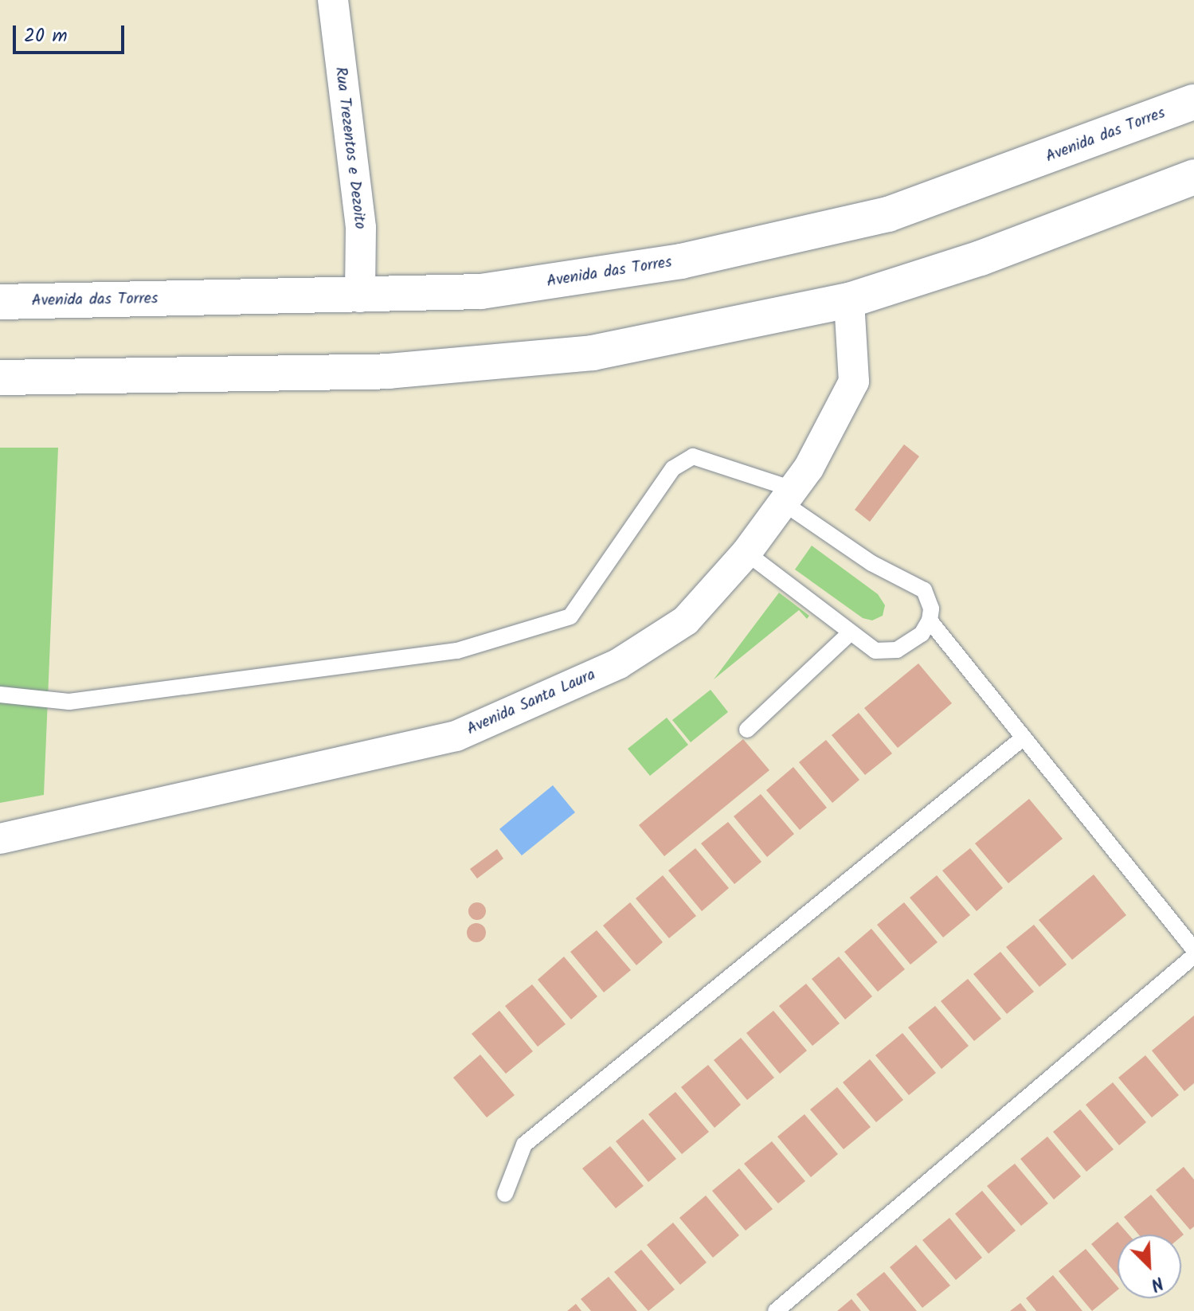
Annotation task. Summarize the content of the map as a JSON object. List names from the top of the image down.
{
  "streets": {
    "main road": ["Avenida das Torres"],
    "street": ["Rua Trezentos e Dezoito", "Avenida Santa Laura"]
  },
  "crossings": [
    ["Avenida das Torres", "Rua Trezentos e Dezoito"]
  ],
  "scale_bar": "20 m",
  "north": "bottom right"
}
